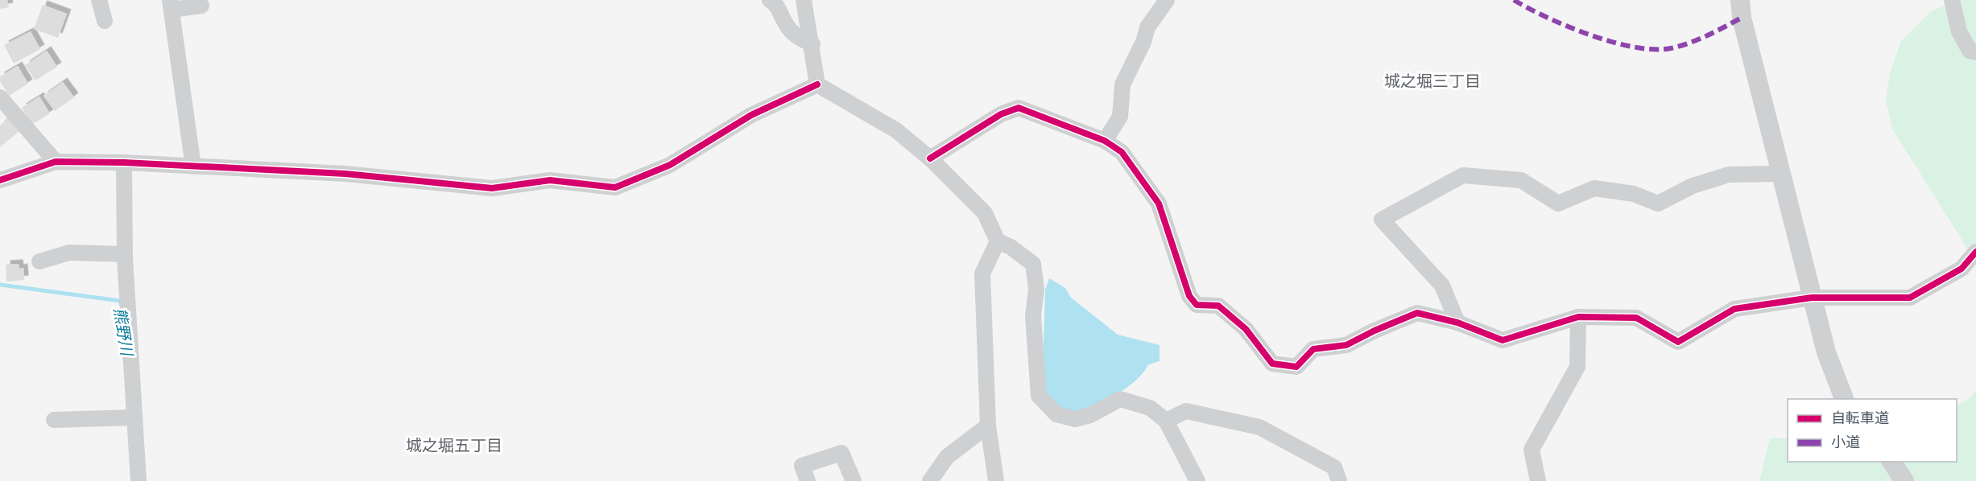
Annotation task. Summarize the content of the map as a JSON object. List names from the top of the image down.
{
  "districts": ["城之堀三丁目", "城之堀五丁目"],
  "water": ["熊野川"],
  "legend": ["自転車道", "小道"]
}
